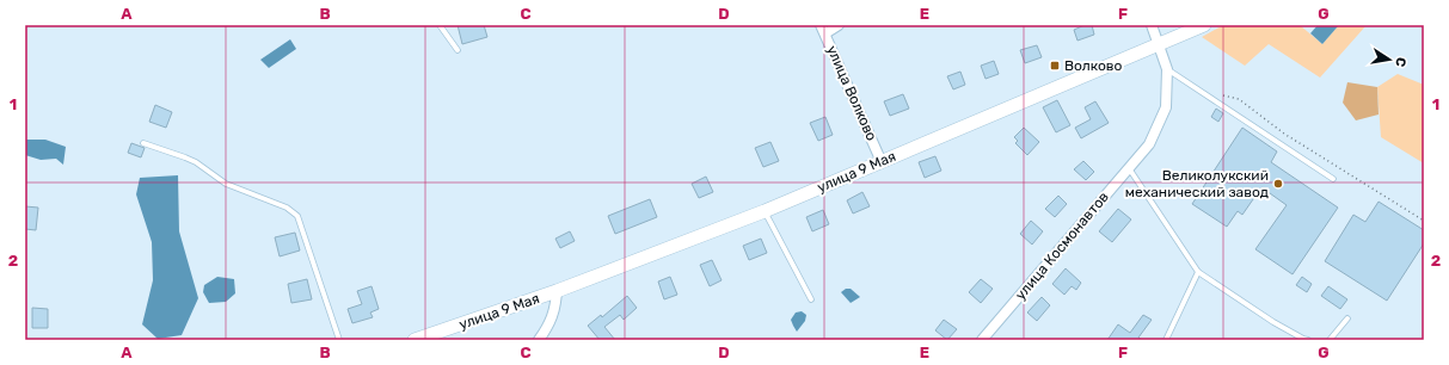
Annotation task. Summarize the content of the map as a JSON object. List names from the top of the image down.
{
  "streets": {
    "main road": ["улица 9 Мая"],
    "street": ["улица Волково", "улица Космонавтов"]
  },
  "crossings": [
    ["улица Волково", "улица 9 Мая"],
    ["улица 9 Мая", "улица Космонавтов"]
  ],
  "places": {
    "transit": ["Волково"],
    "other": ["Великолукский механический завод"]
  },
  "north": "right",
  "grid": {
    "columns": [
      "A",
      "B",
      "C",
      "D",
      "E",
      "F",
      "G"
    ],
    "rows": ["1", "2"]
  }
}
